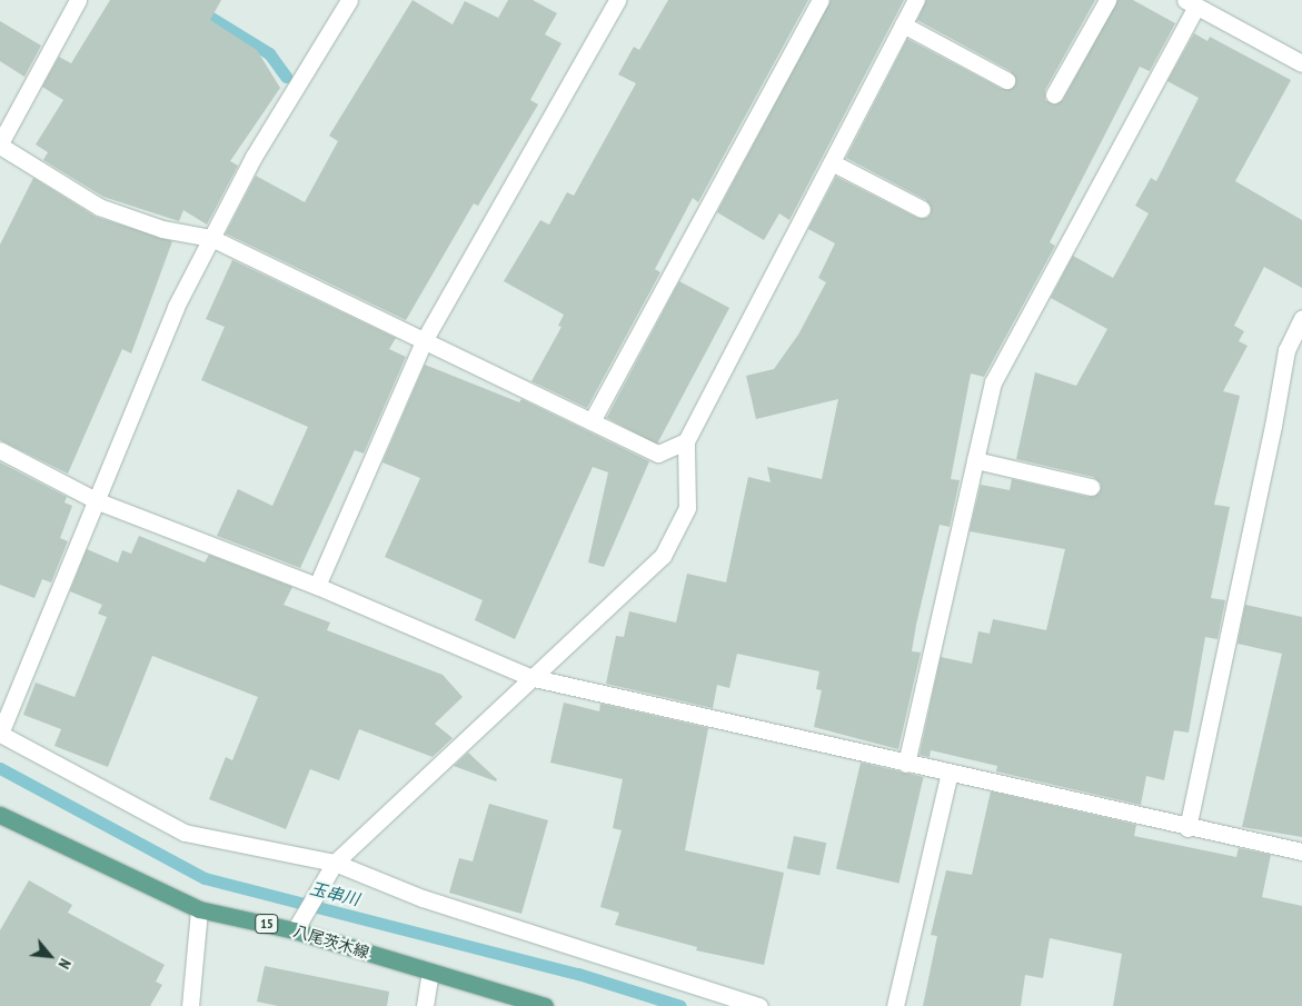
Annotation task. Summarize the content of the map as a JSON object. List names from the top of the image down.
{
  "streets": {
    "main road": ["15", "八尾茨木線"]
  },
  "water": ["玉串川"],
  "north": "bottom right"
}
